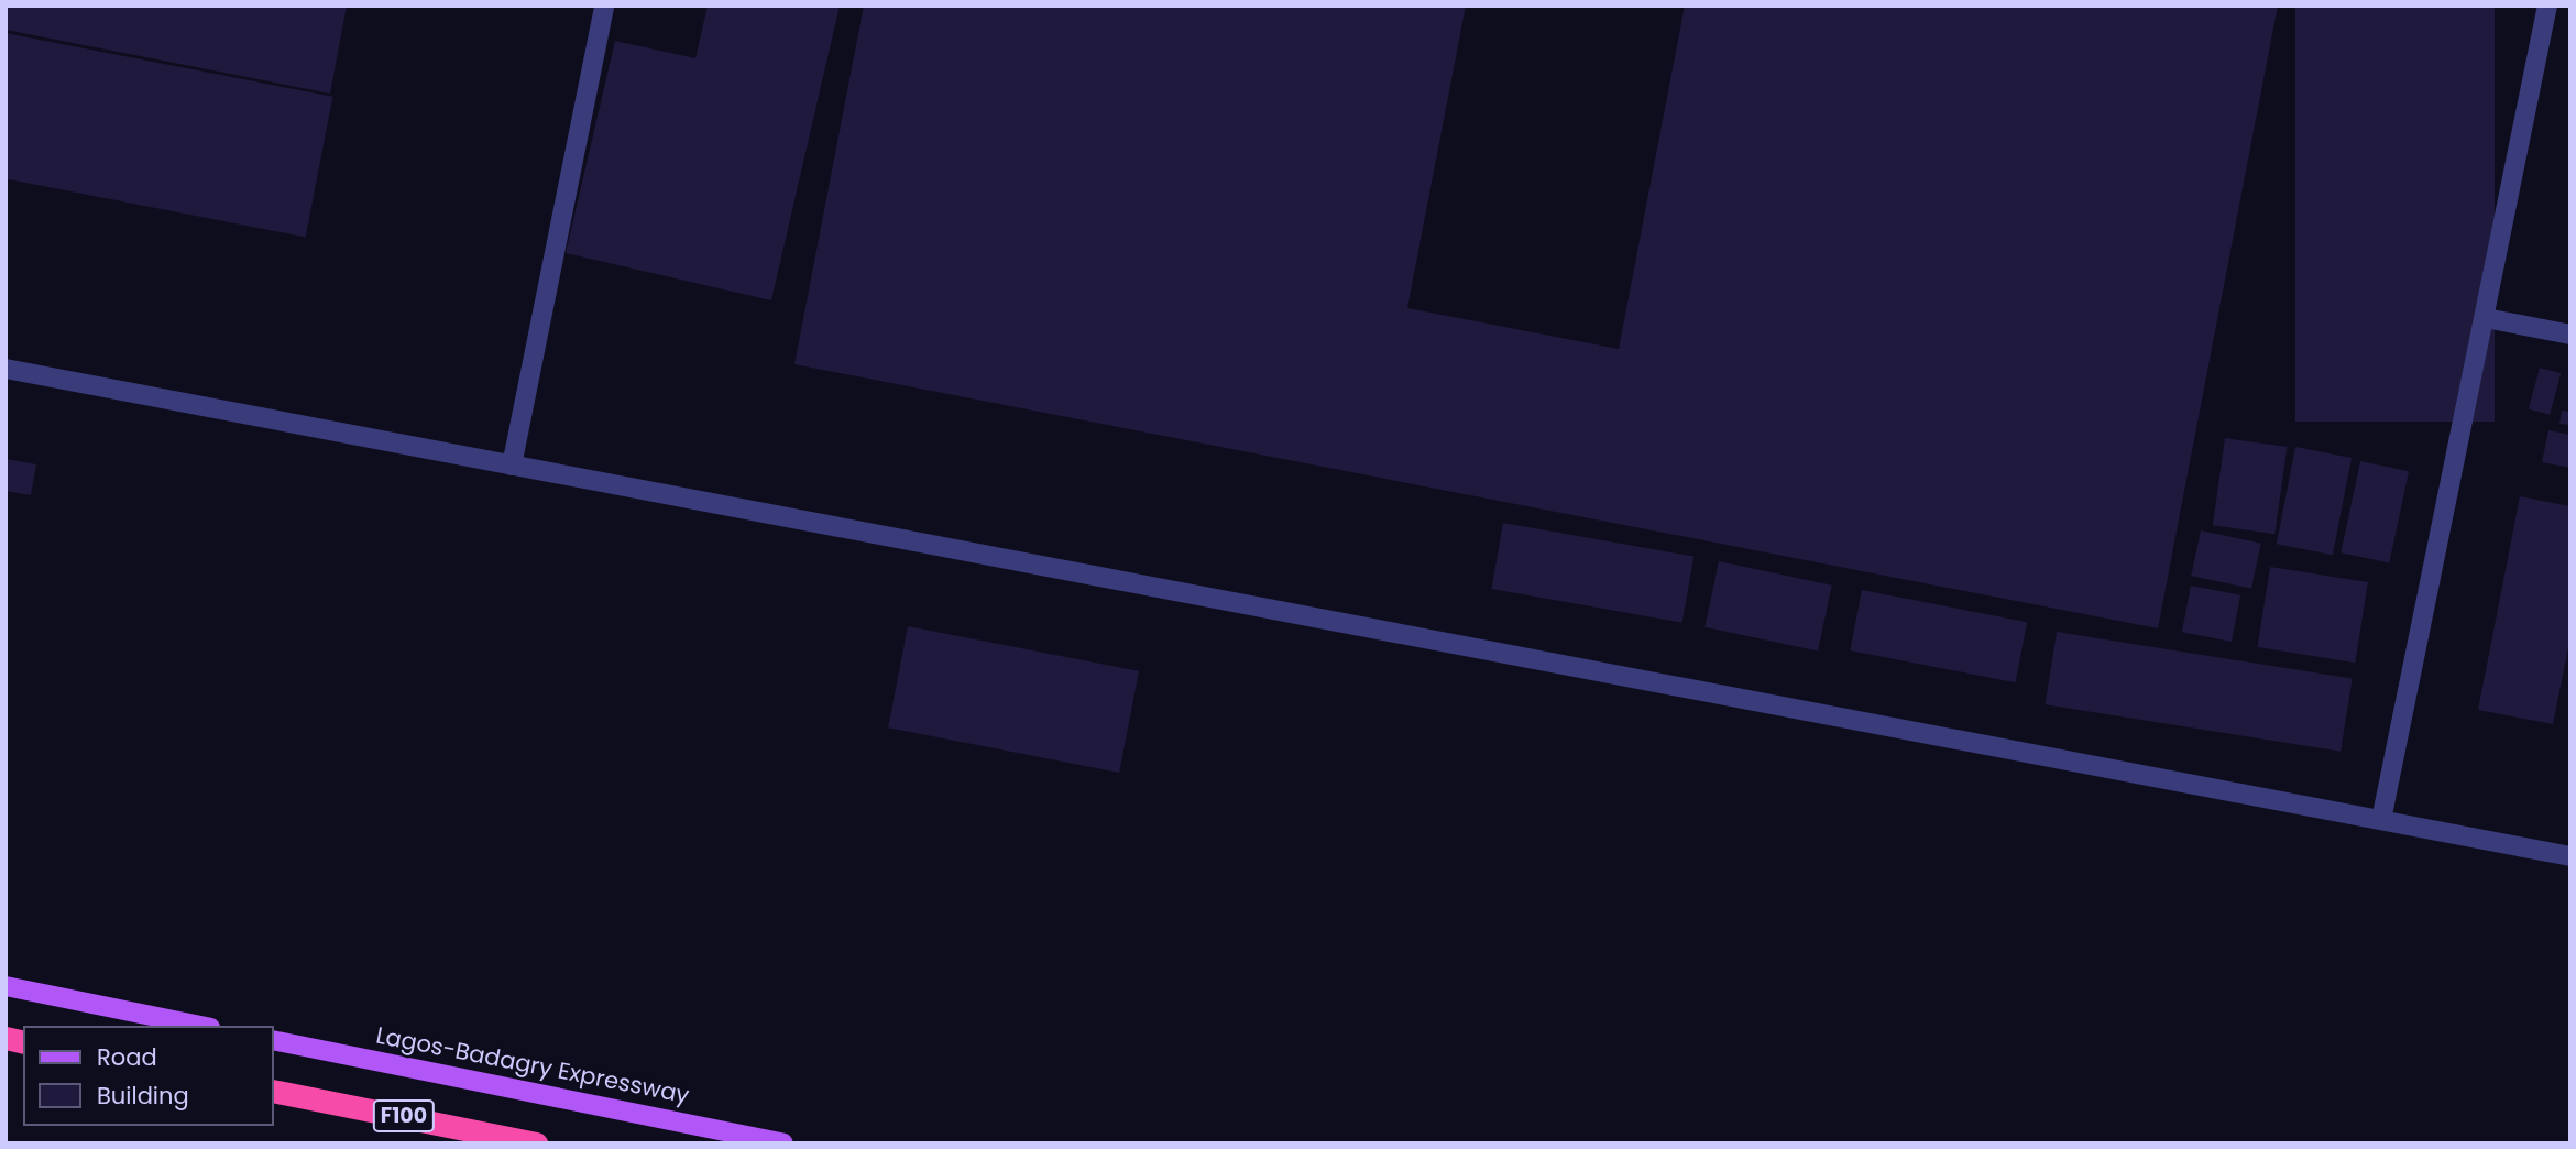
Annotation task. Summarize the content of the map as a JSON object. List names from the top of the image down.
{
  "streets": {
    "highway": ["F100"],
    "main road": ["Lagos-Badagry Expressway"]
  },
  "legend": ["Road", "Building"]
}
